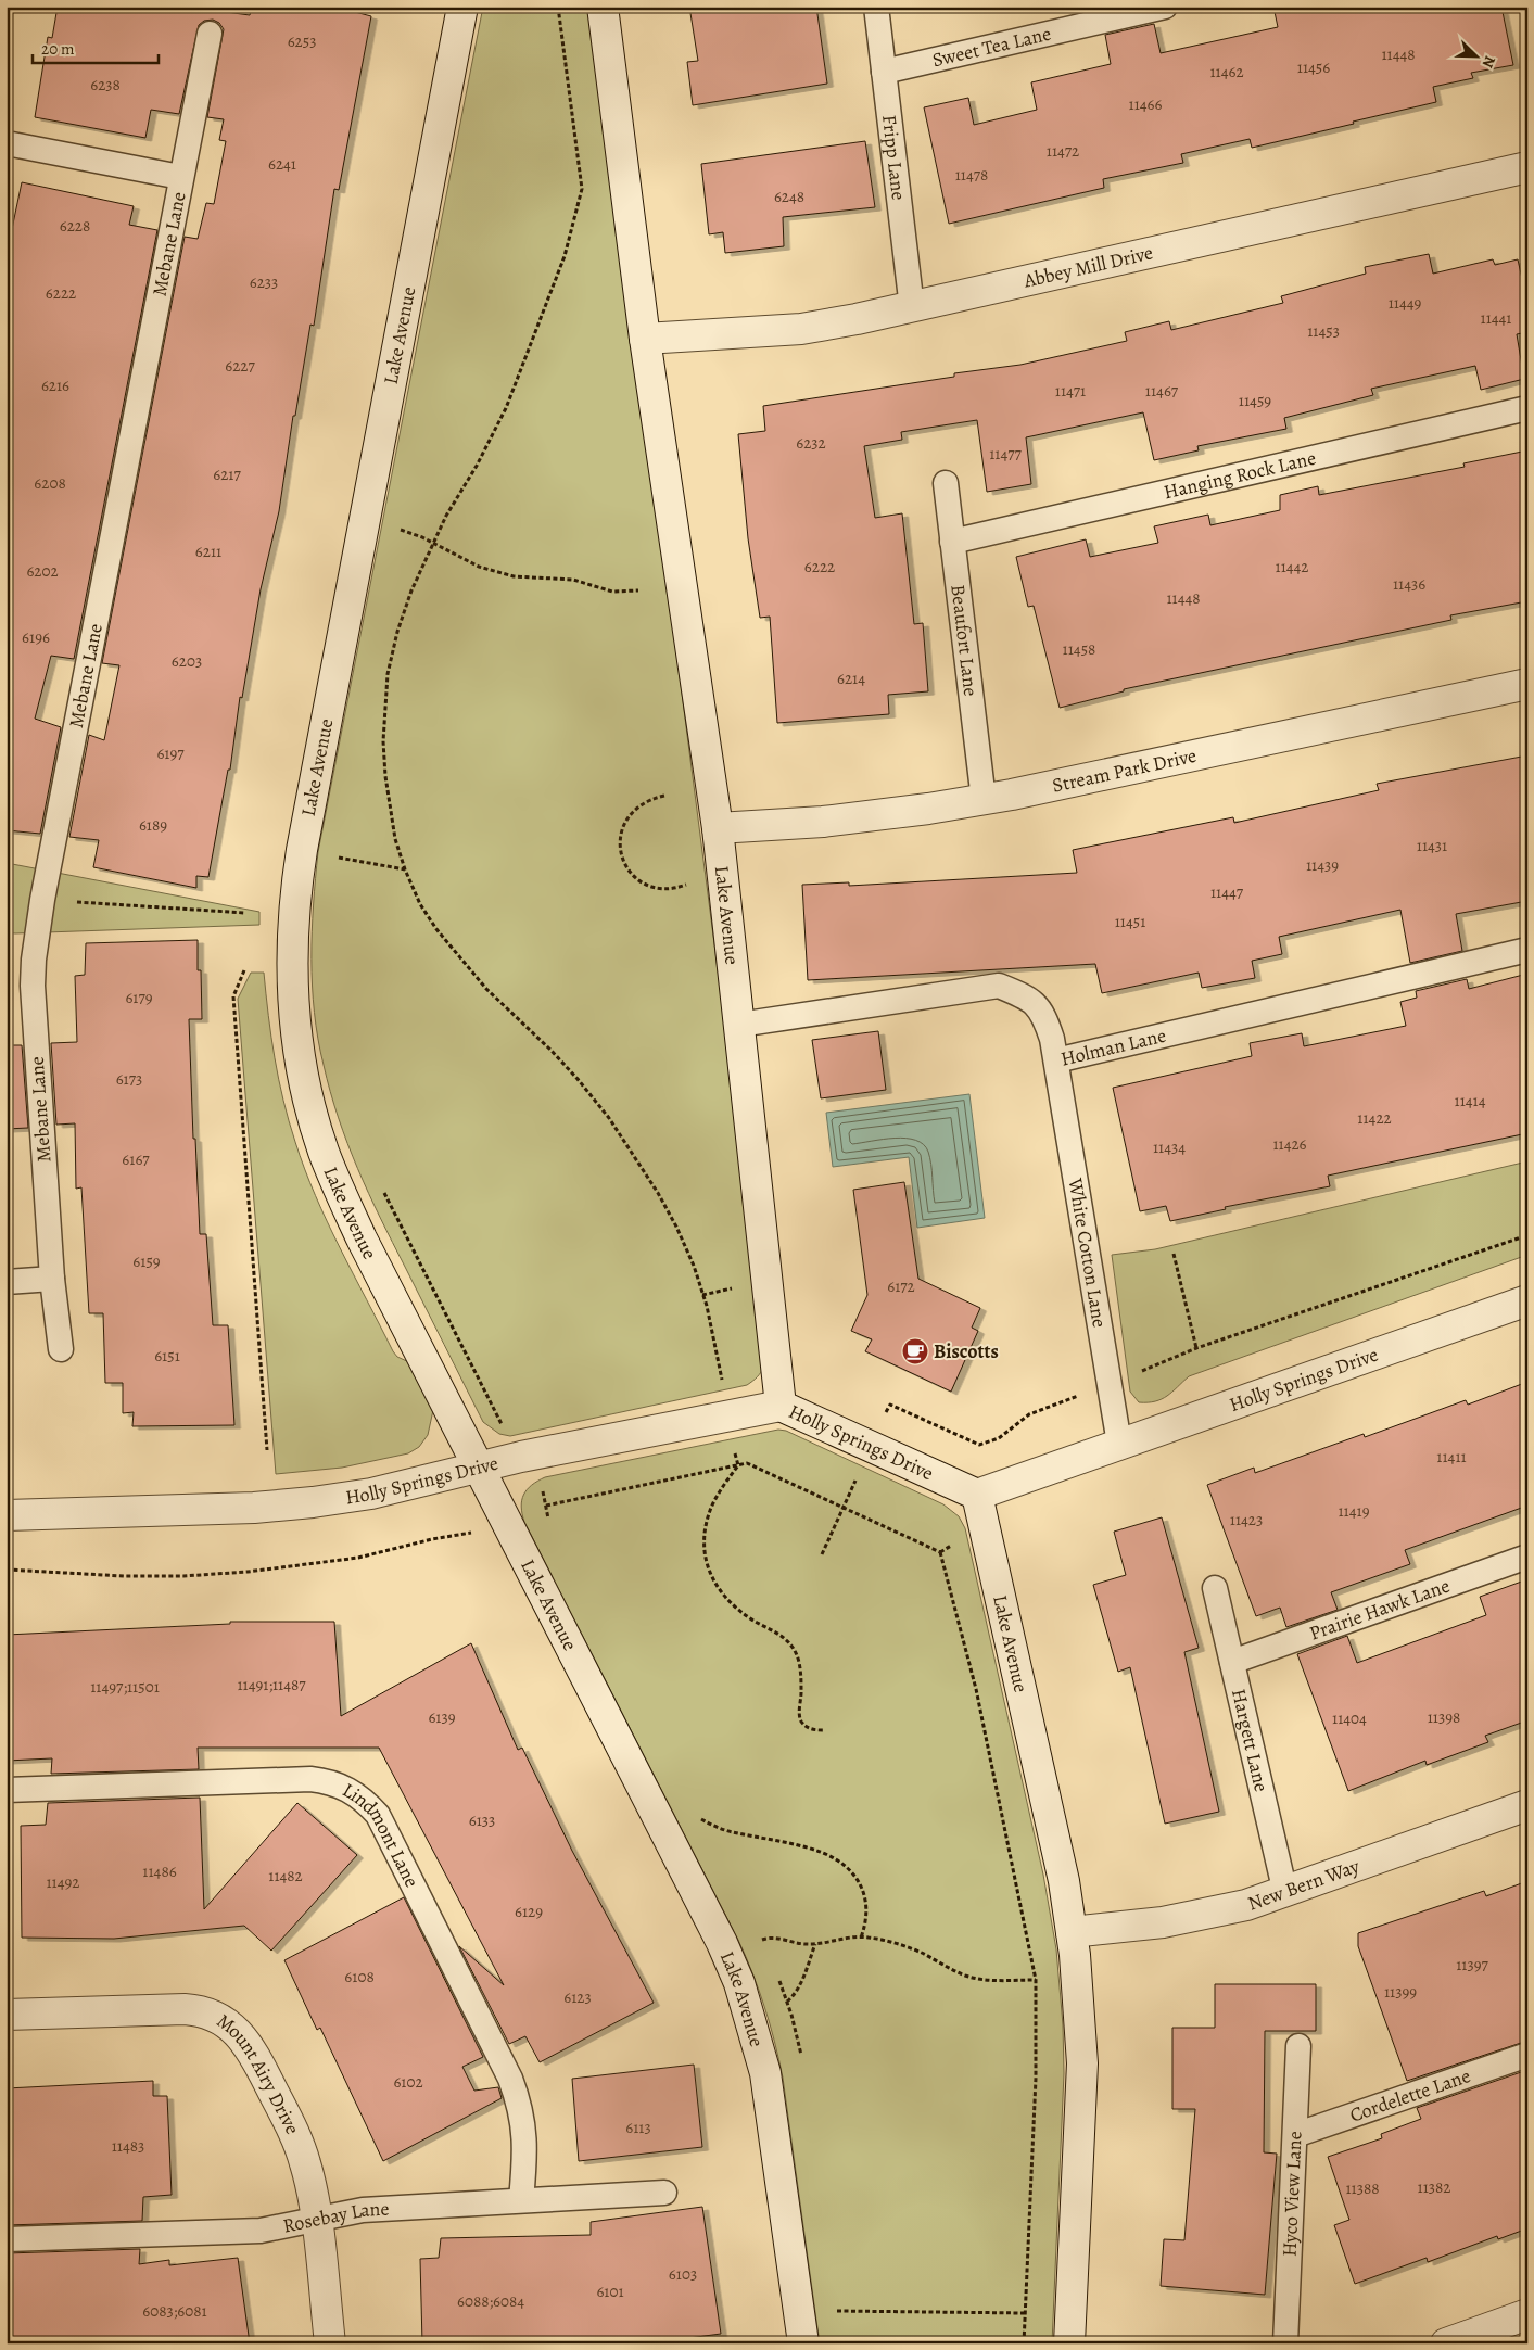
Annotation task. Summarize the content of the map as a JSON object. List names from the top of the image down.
{
  "streets": {
    "street": [
      "Abbey Mill Drive",
      "Lake Avenue",
      "Stream Park Drive",
      "Holly Springs Drive",
      "New Bern Way",
      "Mount Airy Drive"
    ],
    "lane": [
      "Sweet Tea Lane",
      "Fripp Lane",
      "Mebane Lane",
      "Hanging Rock Lane",
      "Beaufort Lane",
      "Holman Lane",
      "White Cotton Lane",
      "Prairie Hawk Lane",
      "Hargett Lane",
      "Lindmont Lane",
      "Cordelette Lane",
      "Hyco View Lane",
      "Rosebay Lane"
    ]
  },
  "crossings": [
    ["Sweet Tea Lane", "Fripp Lane"],
    ["Fripp Lane", "Abbey Mill Drive"],
    ["Abbey Mill Drive", "Lake Avenue"],
    ["Lake Avenue", "Stream Park Drive"],
    ["Lake Avenue", "Holman Lane"],
    ["Lake Avenue", "Holly Springs Drive"],
    ["Lake Avenue", "New Bern Way"],
    ["Hanging Rock Lane", "Beaufort Lane"],
    ["Beaufort Lane", "Stream Park Drive"],
    ["Holman Lane", "White Cotton Lane"],
    ["White Cotton Lane", "Holly Springs Drive"],
    ["Prairie Hawk Lane", "Hargett Lane"],
    ["Hargett Lane", "New Bern Way"],
    ["Lindmont Lane", "Rosebay Lane"],
    ["Mount Airy Drive", "Rosebay Lane"],
    ["Cordelette Lane", "Hyco View Lane"]
  ],
  "places": {
    "cafe": ["Biscotts"]
  },
  "house_numbers": [
    "6253",
    "11448",
    "11456",
    "11462",
    "6238",
    "11466",
    "11472",
    "6241",
    "11478",
    "6248",
    "6228",
    "6233",
    "6222",
    "11449",
    "11441",
    "11453",
    "6227",
    "6216",
    "11471",
    "11467",
    "11459",
    "6232",
    "11477",
    "6217",
    "6208",
    "6211",
    "6222",
    "11442",
    "6202",
    "11436",
    "11448",
    "6196",
    "11458",
    "6203",
    "6214",
    "6197",
    "6189",
    "11431",
    "11439",
    "11447",
    "11451",
    "6179",
    "6173",
    "11414",
    "11422",
    "11426",
    "11434",
    "6167",
    "6159",
    "6172",
    "6151",
    "11411",
    "11419",
    "11423",
    "11491;11487",
    "11497;11501",
    "6139",
    "11398",
    "11404",
    "6133",
    "11486",
    "11482",
    "11492",
    "6129",
    "11397",
    "6108",
    "11399",
    "6123",
    "6102",
    "6113",
    "11483",
    "11382",
    "11388",
    "6103",
    "6101",
    "6088;6084",
    "6083;6081"
  ],
  "scale_bar": "20 m",
  "north": "bottom right"
}
